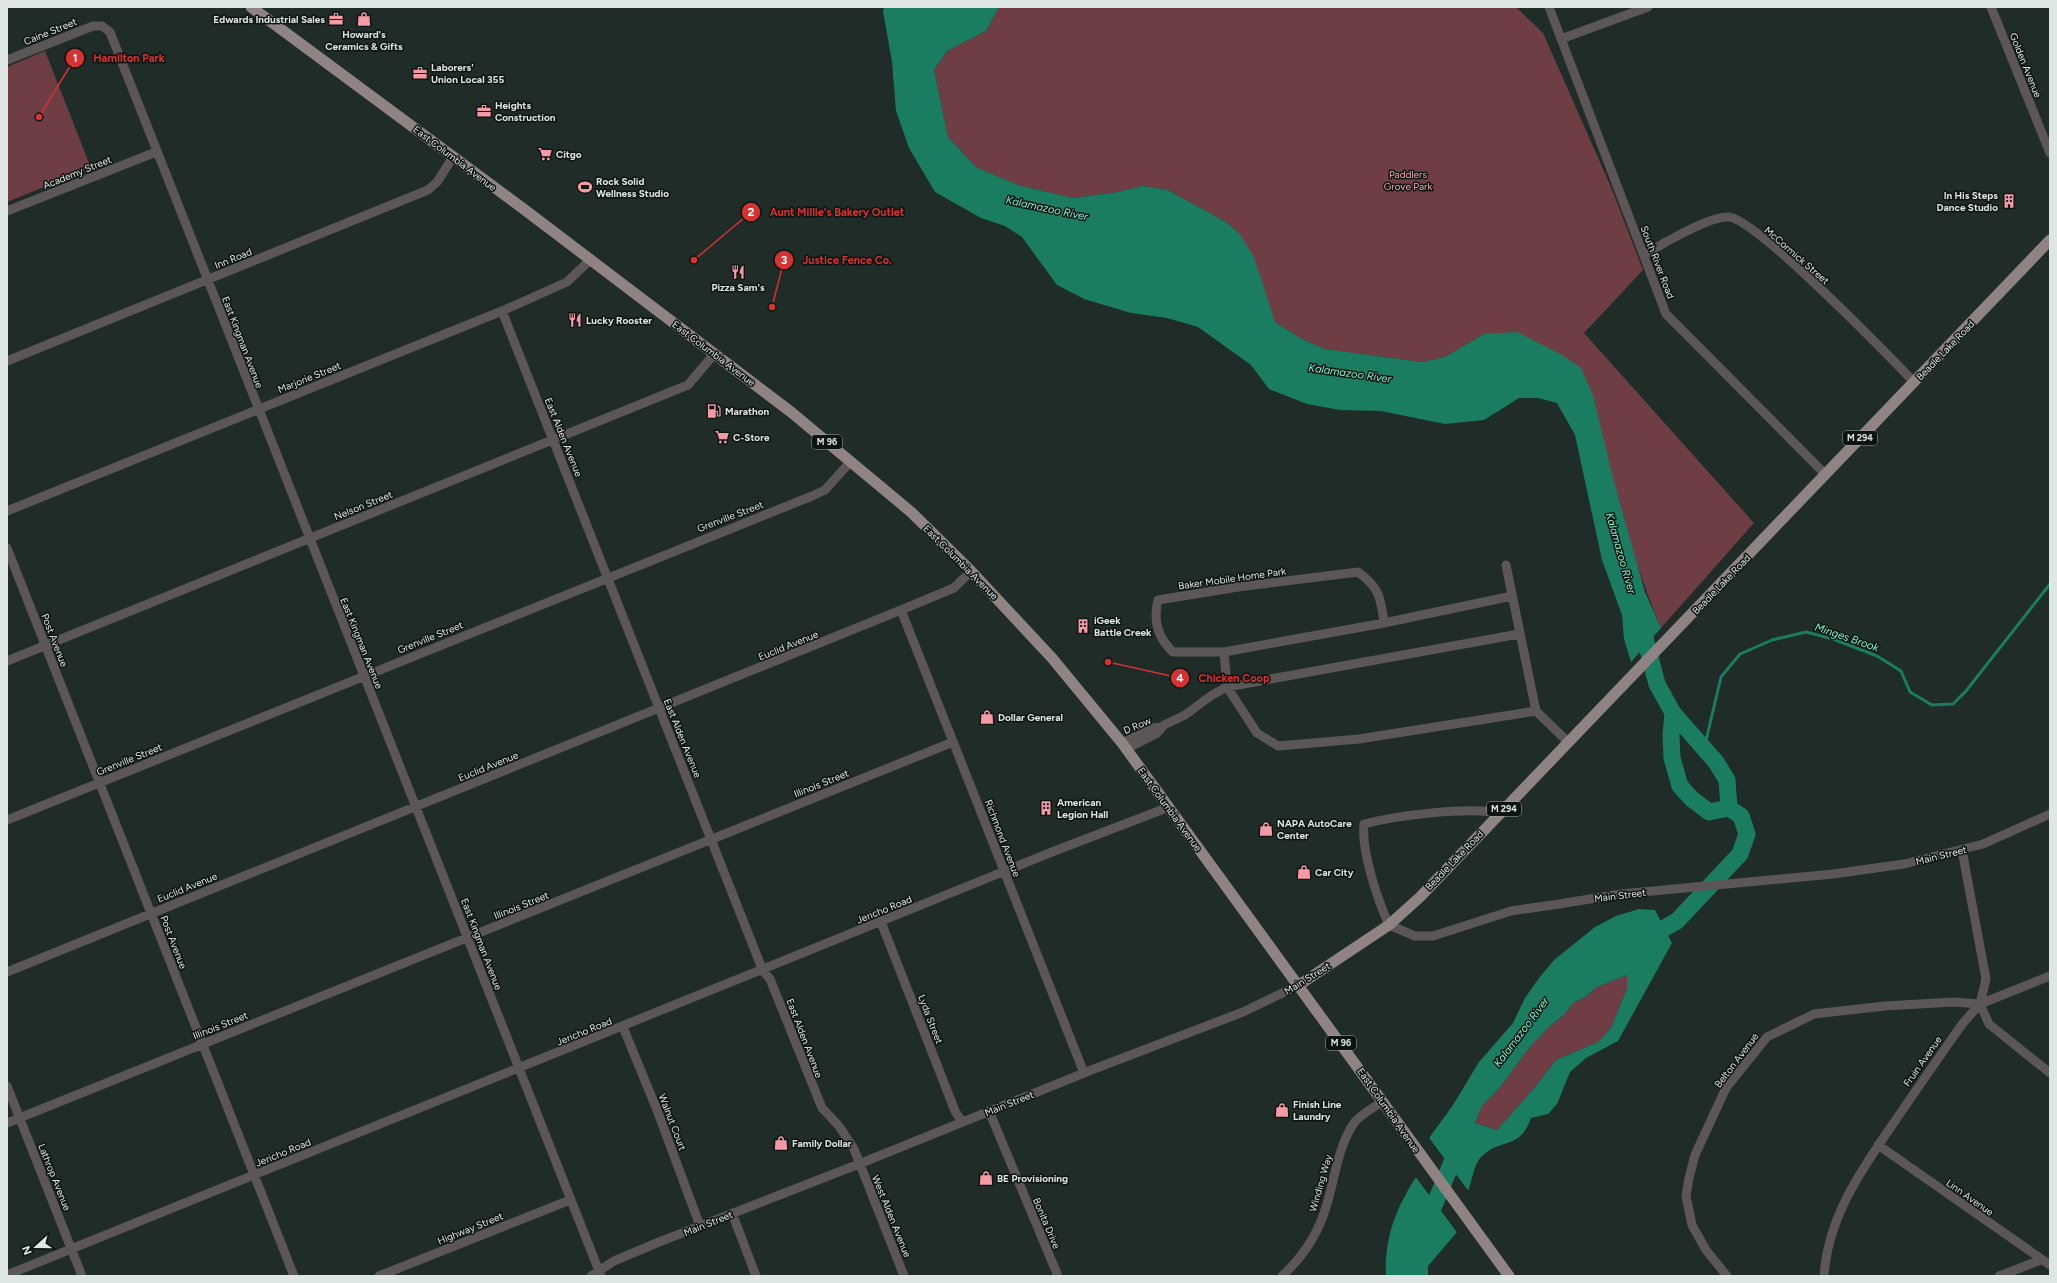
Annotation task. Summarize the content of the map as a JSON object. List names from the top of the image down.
{
  "streets": {
    "main road": [
      "East Columbia Avenue",
      "Beadle Lake Road",
      "M 294",
      "M 96",
      "Main Street"
    ],
    "street": [
      "Caine Street",
      "Golden Avenue",
      "Academy Street",
      "McCormick Street",
      "Inn Road",
      "South River Road",
      "East Kingman Avenue",
      "Marjorie Street",
      "East Alden Avenue",
      "Nelson Street",
      "Grenville Street",
      "Baker Mobile Home Park",
      "Post Avenue",
      "Euclid Avenue",
      "D Row",
      "Illinois Street",
      "Richmond Avenue",
      "Jericho Road",
      "Lyda Street",
      "Belton Avenue",
      "Fruin Avenue",
      "Walnut Court",
      "Lathrop Avenue",
      "Winding Way",
      "Linn Avenue",
      "West Alden Avenue",
      "Bonita Drive",
      "Highway Street"
    ]
  },
  "crossings": [
    ["Caine Street", "East Kingman Avenue"],
    ["East Columbia Avenue", "Inn Road"],
    ["East Columbia Avenue", "Marjorie Street"],
    ["East Columbia Avenue", "Nelson Street"],
    ["East Columbia Avenue", "Grenville Street"],
    ["East Columbia Avenue", "Euclid Avenue"],
    ["East Columbia Avenue", "D Row"],
    ["East Columbia Avenue", "Main Street"],
    ["East Columbia Avenue", "Jericho Road"],
    ["East Columbia Avenue", "Winding Way"],
    ["Academy Street", "East Kingman Avenue"],
    ["McCormick Street", "South River Road"],
    ["McCormick Street", "Beadle Lake Road"],
    ["Inn Road", "East Kingman Avenue"],
    ["South River Road", "Beadle Lake Road"],
    ["East Kingman Avenue", "Marjorie Street"],
    ["East Kingman Avenue", "Nelson Street"],
    ["East Kingman Avenue", "Grenville Street"],
    ["East Kingman Avenue", "Euclid Avenue"],
    ["East Kingman Avenue", "Illinois Street"],
    ["East Kingman Avenue", "Main Street"],
    ["East Kingman Avenue", "Jericho Road"],
    ["East Kingman Avenue", "Highway Street"],
    ["Beadle Lake Road", "Main Street"],
    ["Marjorie Street", "East Alden Avenue"],
    ["East Alden Avenue", "Nelson Street"],
    ["East Alden Avenue", "Grenville Street"],
    ["East Alden Avenue", "Euclid Avenue"],
    ["East Alden Avenue", "Illinois Street"],
    ["East Alden Avenue", "Main Street"],
    ["East Alden Avenue", "Jericho Road"],
    ["East Alden Avenue", "West Alden Avenue"],
    ["Nelson Street", "Post Avenue"],
    ["Grenville Street", "Post Avenue"],
    ["Post Avenue", "Euclid Avenue"],
    ["Post Avenue", "Illinois Street"],
    ["Post Avenue", "Jericho Road"],
    ["Euclid Avenue", "Richmond Avenue"],
    ["Illinois Street", "Richmond Avenue"],
    ["Illinois Street", "Lathrop Avenue"],
    ["Richmond Avenue", "Main Street"],
    ["Richmond Avenue", "Jericho Road"],
    ["Main Street", "Lyda Street"],
    ["Main Street", "Fruin Avenue"],
    ["Main Street", "Walnut Court"],
    ["Main Street", "West Alden Avenue"],
    ["Main Street", "Bonita Drive"],
    ["Jericho Road", "Lyda Street"],
    ["Jericho Road", "Walnut Court"],
    ["Jericho Road", "Lathrop Avenue"],
    ["Belton Avenue", "Fruin Avenue"],
    ["Fruin Avenue", "Linn Avenue"]
  ],
  "water": ["Kalamazoo River", "Minges Brook"],
  "parks": ["Paddlers Grove Park"],
  "places": {
    "office": ["Edwards Industrial Sales", "Laborers' Union Local 355", "Heights Construction"],
    "shop": [
      "Howard's Ceramics & Gifts",
      "Dollar General",
      "NAPA AutoCare Center",
      "Car City",
      "Finish Line Laundry",
      "Family Dollar",
      "BE Provisioning"
    ],
    "other": [
      "Hamilton Park",
      "Aunt Millie's Bakery Outlet",
      "Justice Fence Co.",
      "Chicken Coop"
    ],
    "supermarket": ["Citgo", "C-Store"],
    "sports": ["Rock Solid Wellness Studio"],
    "building": ["In His Steps Dance Studio", "iGeek Battle Creek", "American Legion Hall"],
    "restaurant": ["Pizza Sam's", "Lucky Rooster"],
    "fuel station": ["Marathon"]
  },
  "north": "left"
}
